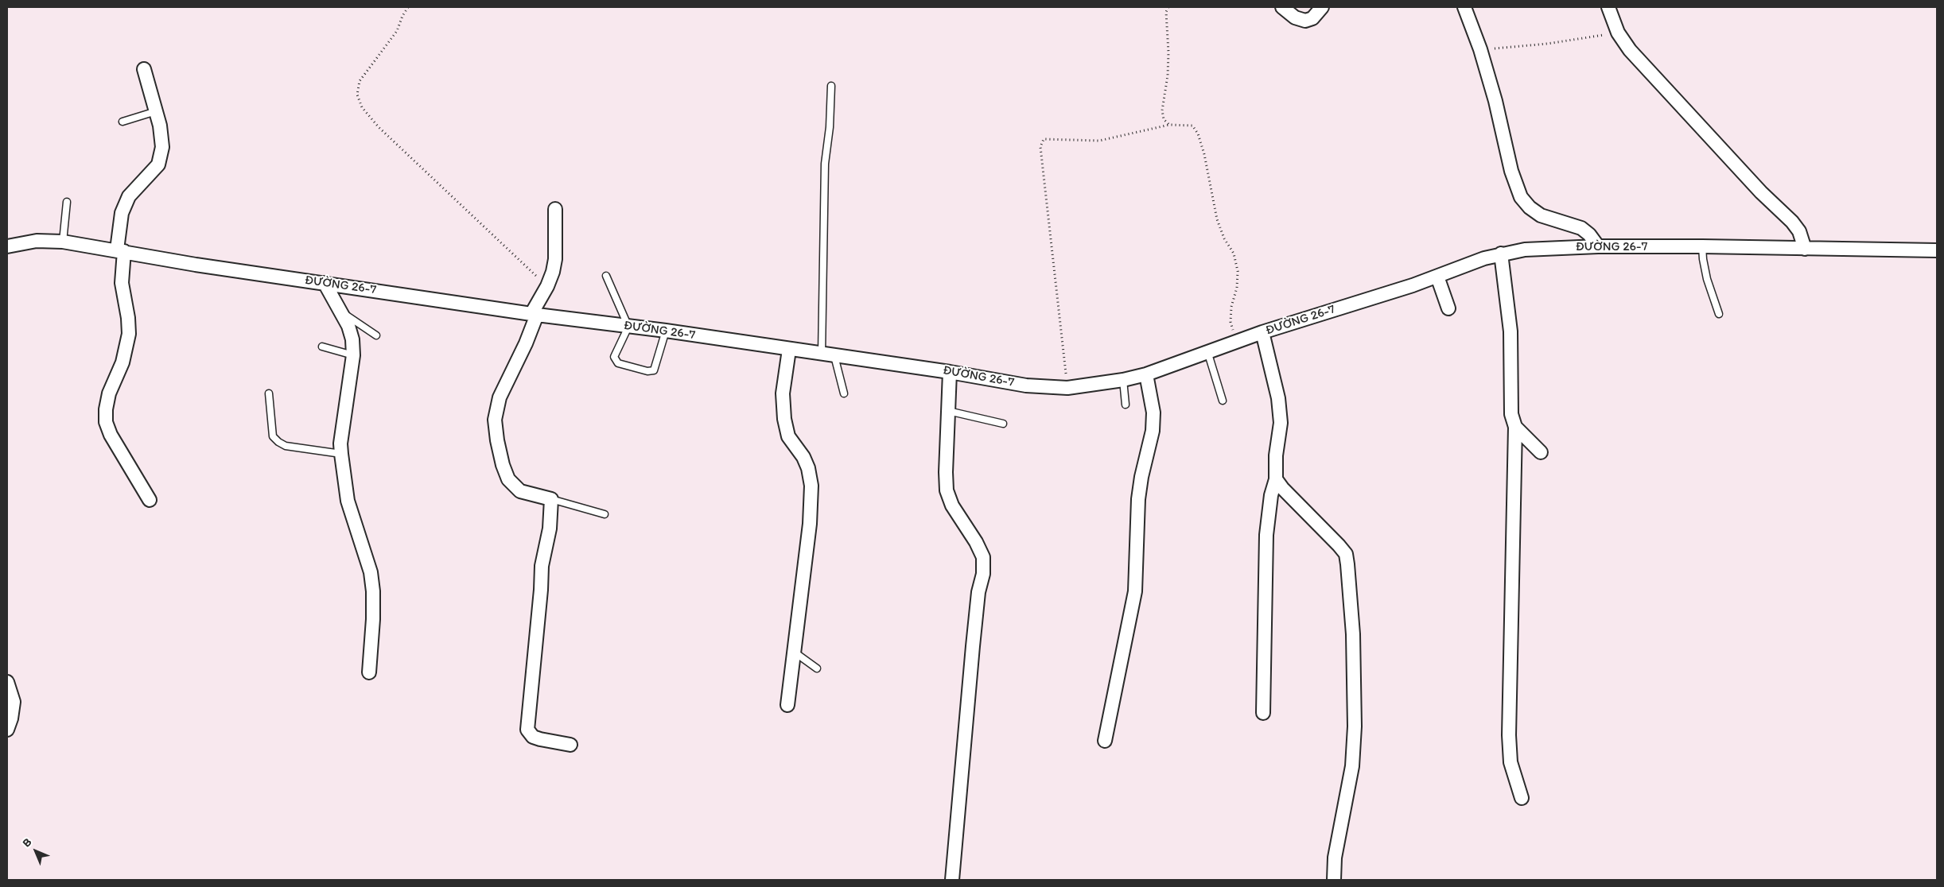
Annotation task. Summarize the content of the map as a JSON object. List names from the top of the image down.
{
  "streets": {
    "street": ["ĐƯỜNG 26-7"]
  },
  "north": "top left"
}
